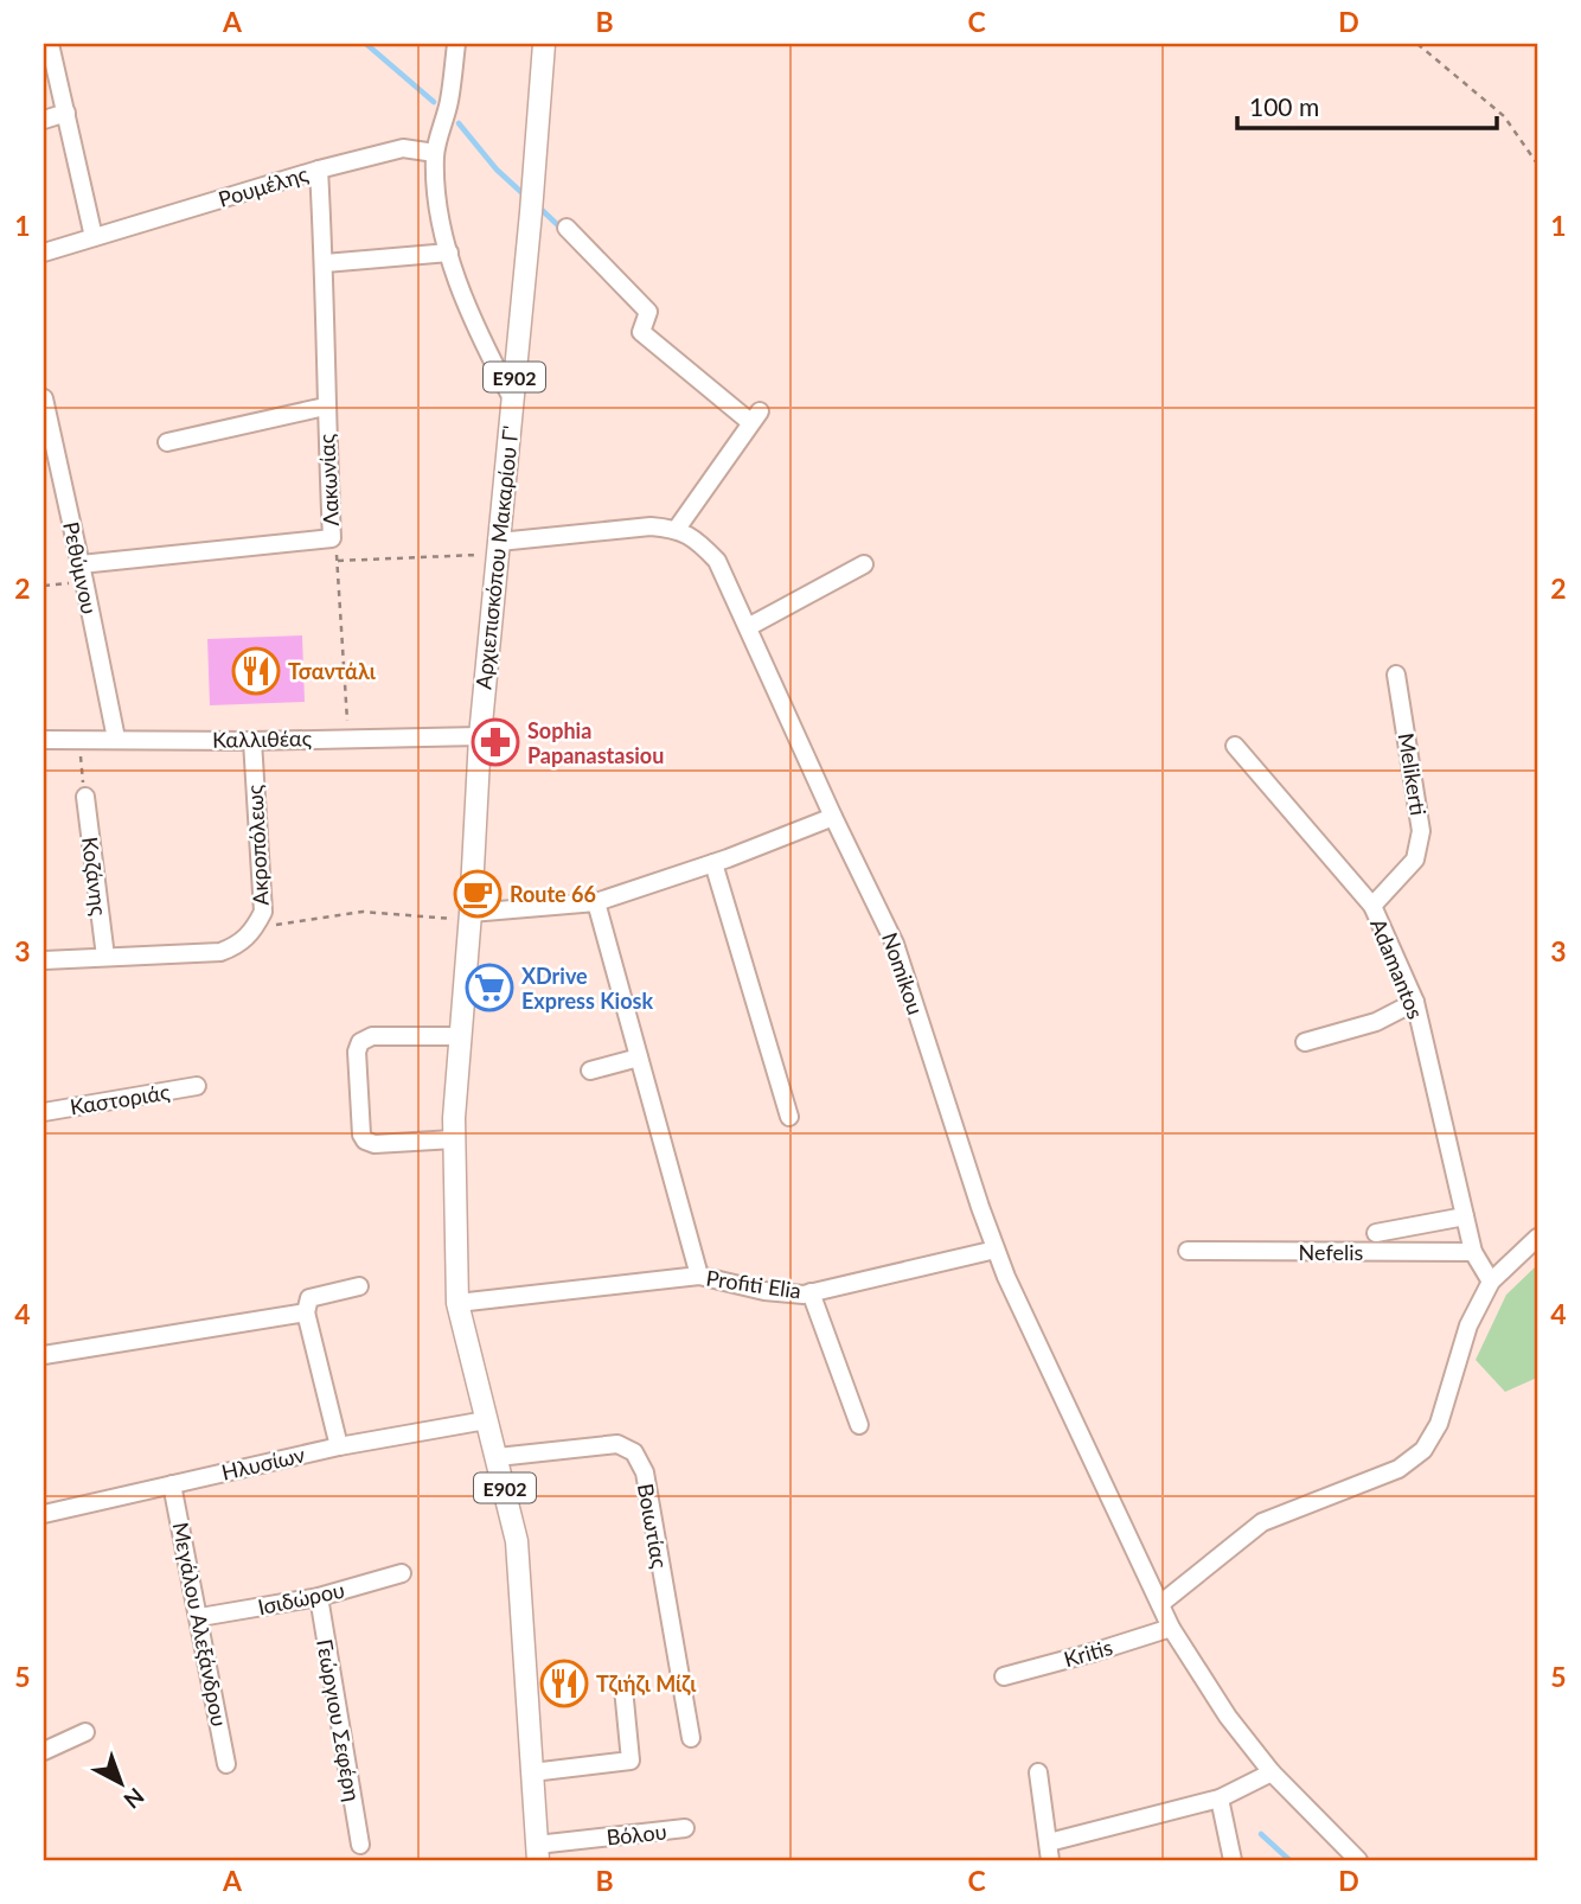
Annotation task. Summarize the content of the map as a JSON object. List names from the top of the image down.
{
  "streets": {
    "main road": ["E902", "Αρχιεπισκόπου Μακαρίου Γ'"],
    "street": [
      "Ρουμέλης",
      "Λακωνίας",
      "Ρεθύμνου",
      "Καλλιθέας",
      "Melikerti",
      "Ακροπόλεως",
      "Κοζάνης",
      "Adamantos",
      "Nomikou",
      "Καστοριάς",
      "Nefelis",
      "Profiti Elia",
      "Ηλυσίων",
      "Βοιωτίας",
      "Ισιδώρου",
      "Μεγάλου Αλεξάνδρου",
      "Kritis",
      "Γεώργιου Σεφέρη",
      "Βόλου"
    ]
  },
  "crossings": [
    ["Ρουμέλης", "Λακωνίας"],
    ["Λακωνίας", "Ρεθύμνου"],
    ["Αρχιεπισκόπου Μακαρίου Γ'", "Καλλιθέας"],
    ["Αρχιεπισκόπου Μακαρίου Γ'", "Profiti Elia"],
    ["Αρχιεπισκόπου Μακαρίου Γ'", "Ηλυσίων"],
    ["Αρχιεπισκόπου Μακαρίου Γ'", "Βοιωτίας"],
    ["Αρχιεπισκόπου Μακαρίου Γ'", "Βόλου"],
    ["Ρεθύμνου", "Καλλιθέας"],
    ["Καλλιθέας", "Ακροπόλεως"],
    ["Melikerti", "Adamantos"],
    ["Ακροπόλεως", "Κοζάνης"],
    ["Adamantos", "Nefelis"],
    ["Nomikou", "Profiti Elia"],
    ["Nomikou", "Kritis"],
    ["Ηλυσίων", "Μεγάλου Αλεξάνδρου"],
    ["Ισιδώρου", "Μεγάλου Αλεξάνδρου"],
    ["Ισιδώρου", "Γεώργιου Σεφέρη"]
  ],
  "places": {
    "restaurant": ["Τσαντάλι", "Τζιήζι Μίζι"],
    "pharmacy": ["Sophia Papanastasiou"],
    "cafe": ["Route 66"],
    "supermarket": ["XDrive Express Kiosk"]
  },
  "scale_bar": "100 m",
  "north": "bottom right",
  "grid": {
    "columns": [
      "A",
      "B",
      "C",
      "D"
    ],
    "rows": [
      "1",
      "2",
      "3",
      "4",
      "5"
    ]
  }
}
